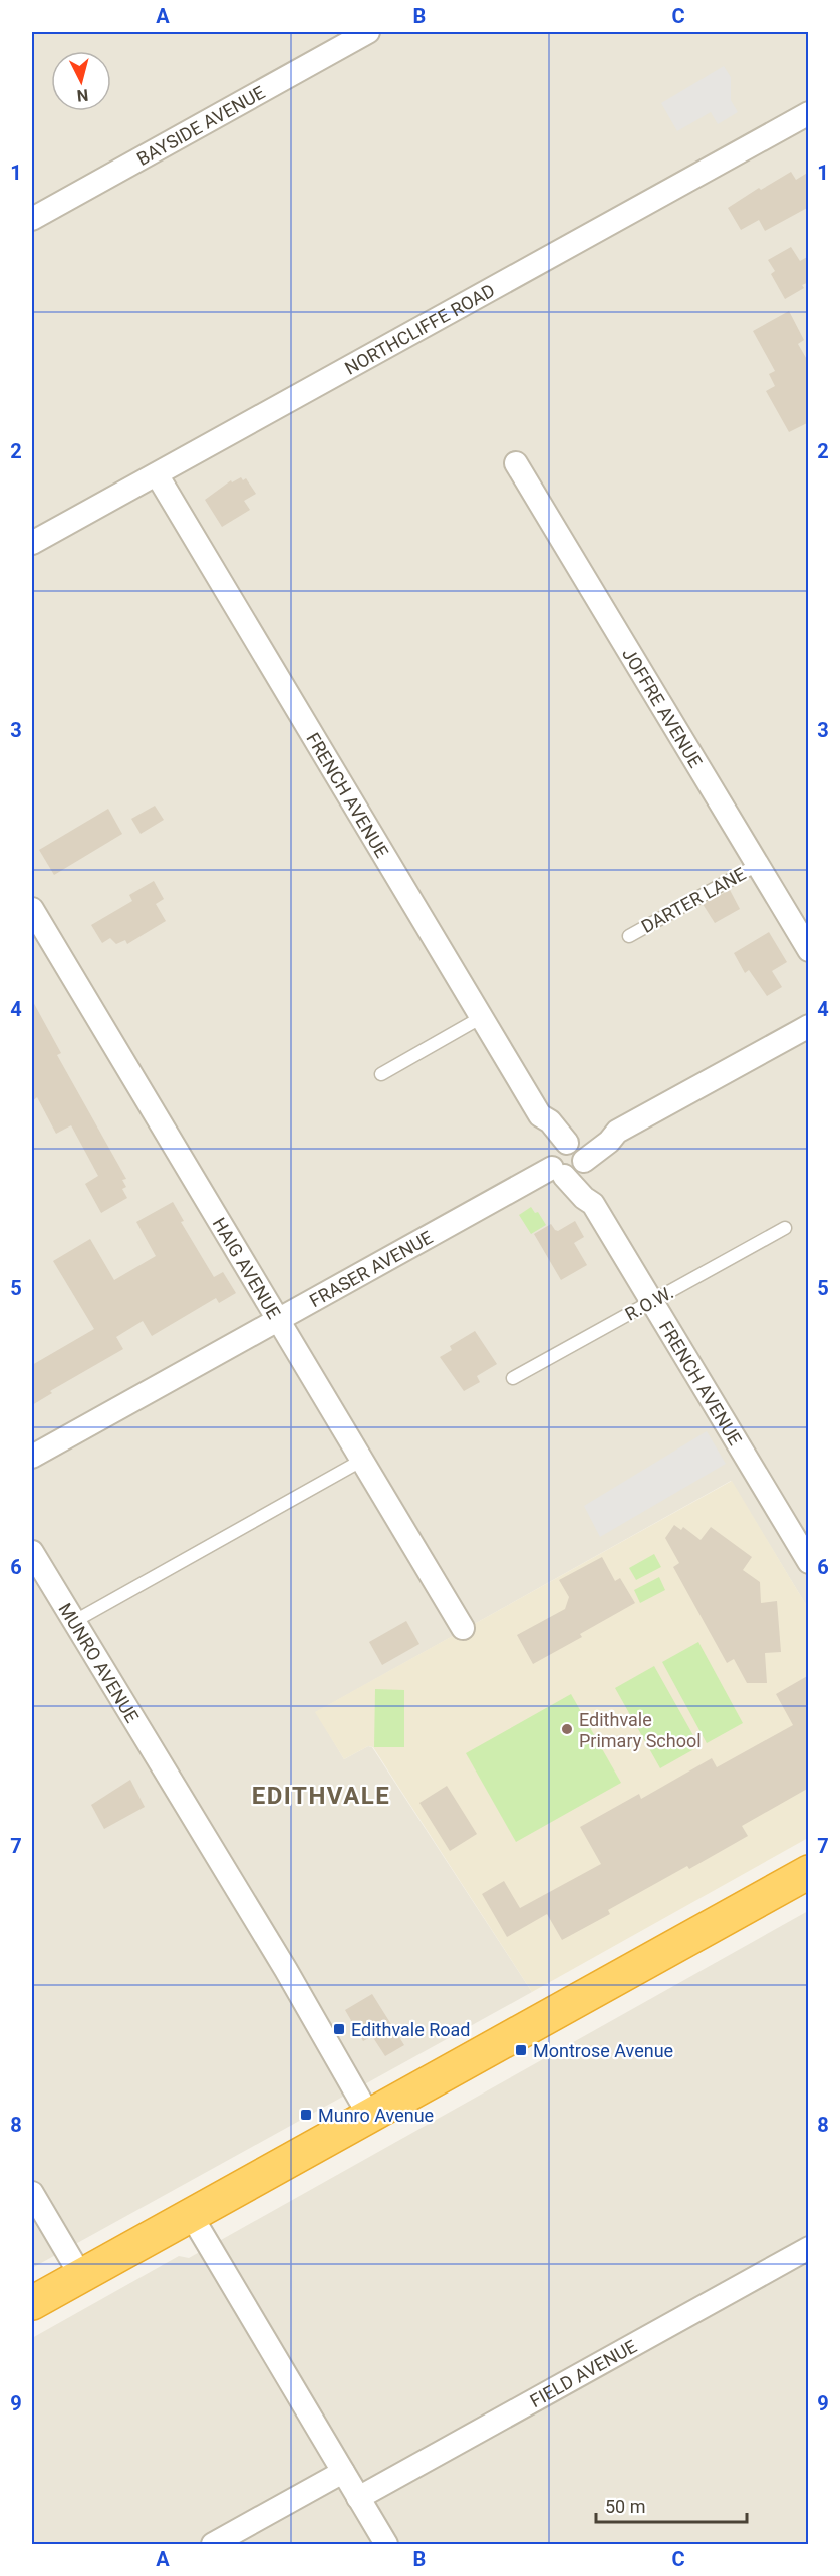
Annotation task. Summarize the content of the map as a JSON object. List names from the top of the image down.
{
  "streets": {
    "street": [
      "BAYSIDE AVENUE",
      "NORTHCLIFFE ROAD",
      "JOFFRE AVENUE",
      "FRENCH AVENUE",
      "HAIG AVENUE",
      "FRASER AVENUE",
      "MUNRO AVENUE",
      "FIELD AVENUE"
    ],
    "lane": ["DARTER LANE", "R.O.W."]
  },
  "crossings": [
    ["NORTHCLIFFE ROAD", "FRENCH AVENUE"],
    ["JOFFRE AVENUE", "DARTER LANE"],
    ["FRENCH AVENUE", "FRASER AVENUE"],
    ["FRENCH AVENUE", "R.O.W."],
    ["HAIG AVENUE", "FRASER AVENUE"]
  ],
  "districts": ["EDITHVALE"],
  "places": {
    "other": ["Edithvale Primary School"],
    "transit": ["Edithvale Road", "Montrose Avenue", "Munro Avenue"]
  },
  "scale_bar": "50 m",
  "north": "bottom",
  "grid": {
    "columns": ["A", "B", "C"],
    "rows": [
      "1",
      "2",
      "3",
      "4",
      "5",
      "6",
      "7",
      "8",
      "9"
    ]
  }
}
